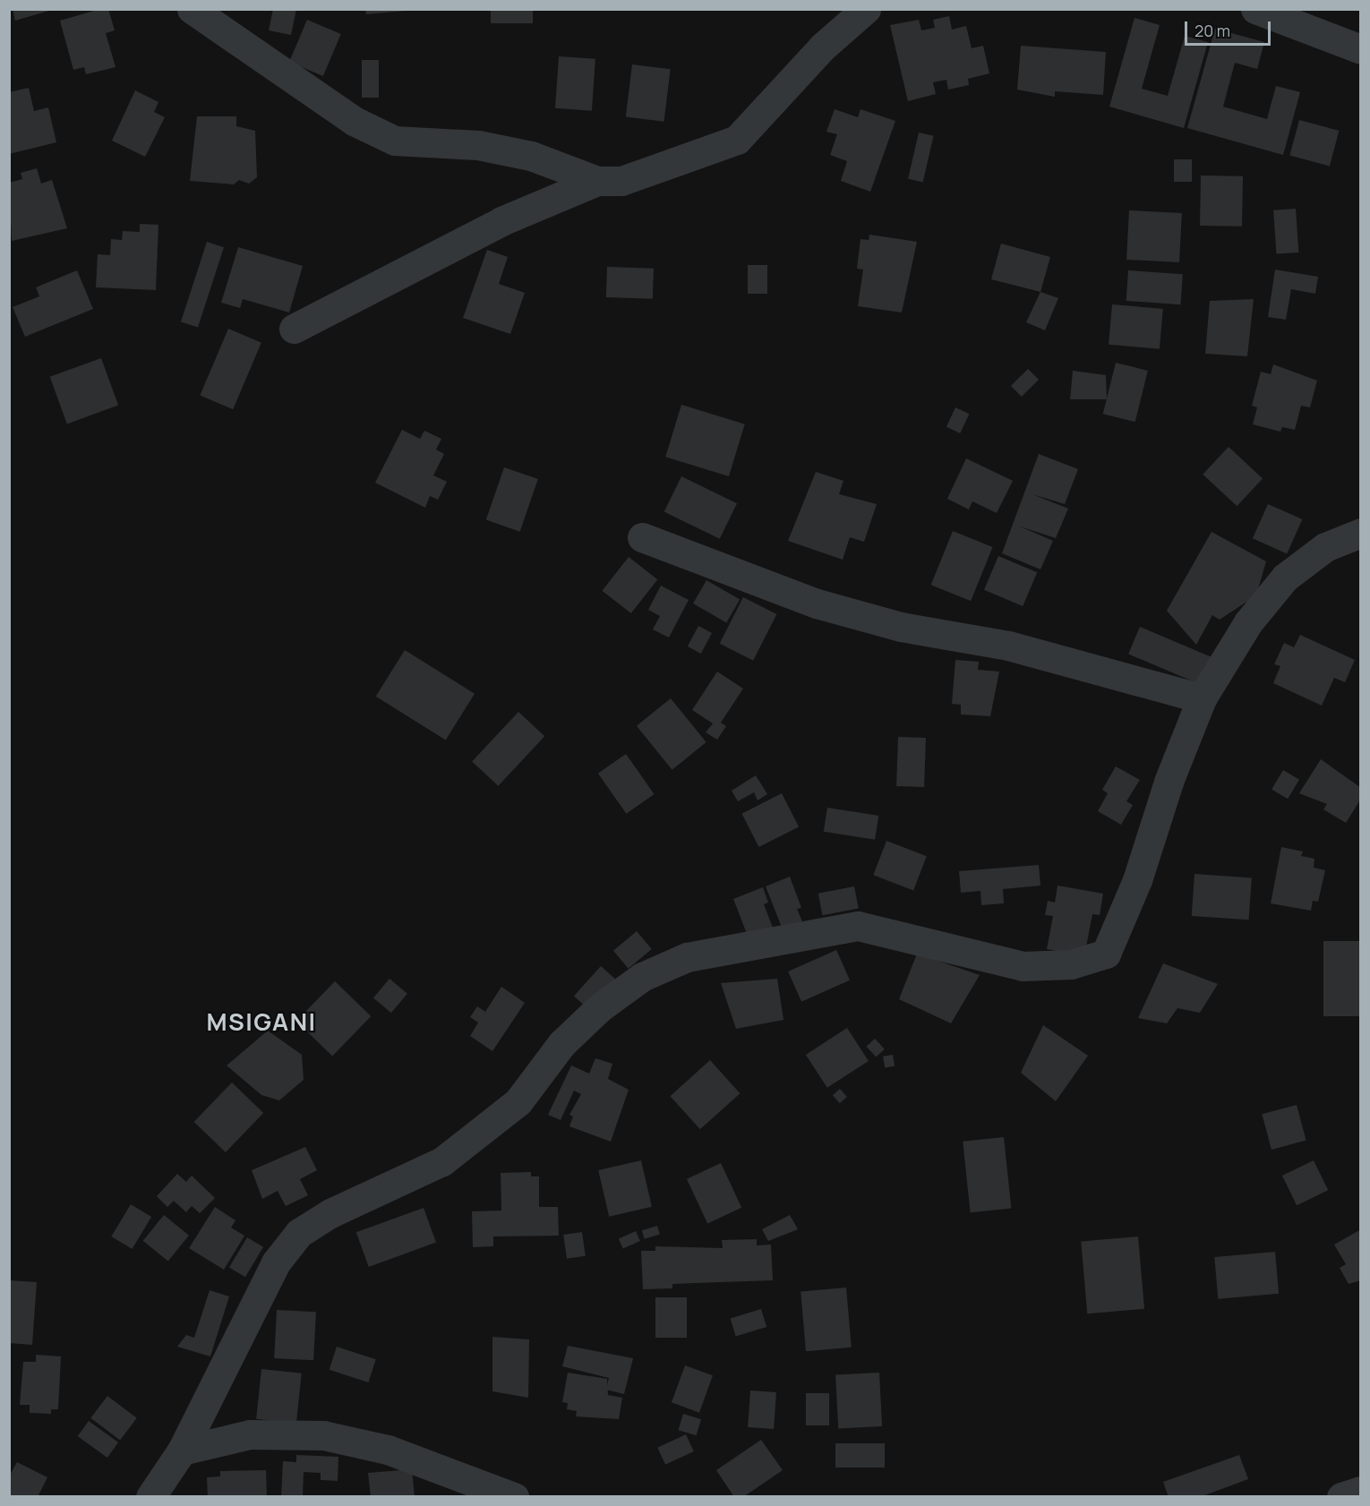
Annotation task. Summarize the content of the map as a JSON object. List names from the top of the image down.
{
  "districts": ["MSIGANI"],
  "scale_bar": "20 m"
}
